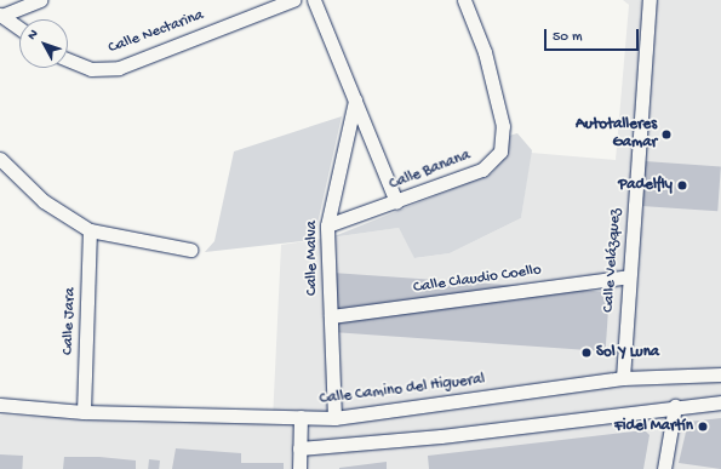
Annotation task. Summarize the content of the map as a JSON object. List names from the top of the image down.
{
  "streets": {
    "street": [
      "Calle Nectarina",
      "Calle Banana",
      "Calle Malva",
      "Calle Velázquez",
      "Calle Claudio Coello",
      "Calle Jara",
      "Calle Camino del Higueral"
    ]
  },
  "crossings": [
    ["Calle Banana", "Calle Malva"],
    ["Calle Malva", "Calle Claudio Coello"],
    ["Calle Malva", "Calle Camino del Higueral"],
    ["Calle Velázquez", "Calle Claudio Coello"],
    ["Calle Velázquez", "Calle Camino del Higueral"],
    ["Calle Jara", "Calle Camino del Higueral"]
  ],
  "places": [
    "Autotalleres Gamar",
    "Padelfly",
    "Sol Y Luna",
    "Fidel Martín"
  ],
  "scale_bar": "50 m",
  "north": "top left"
}
